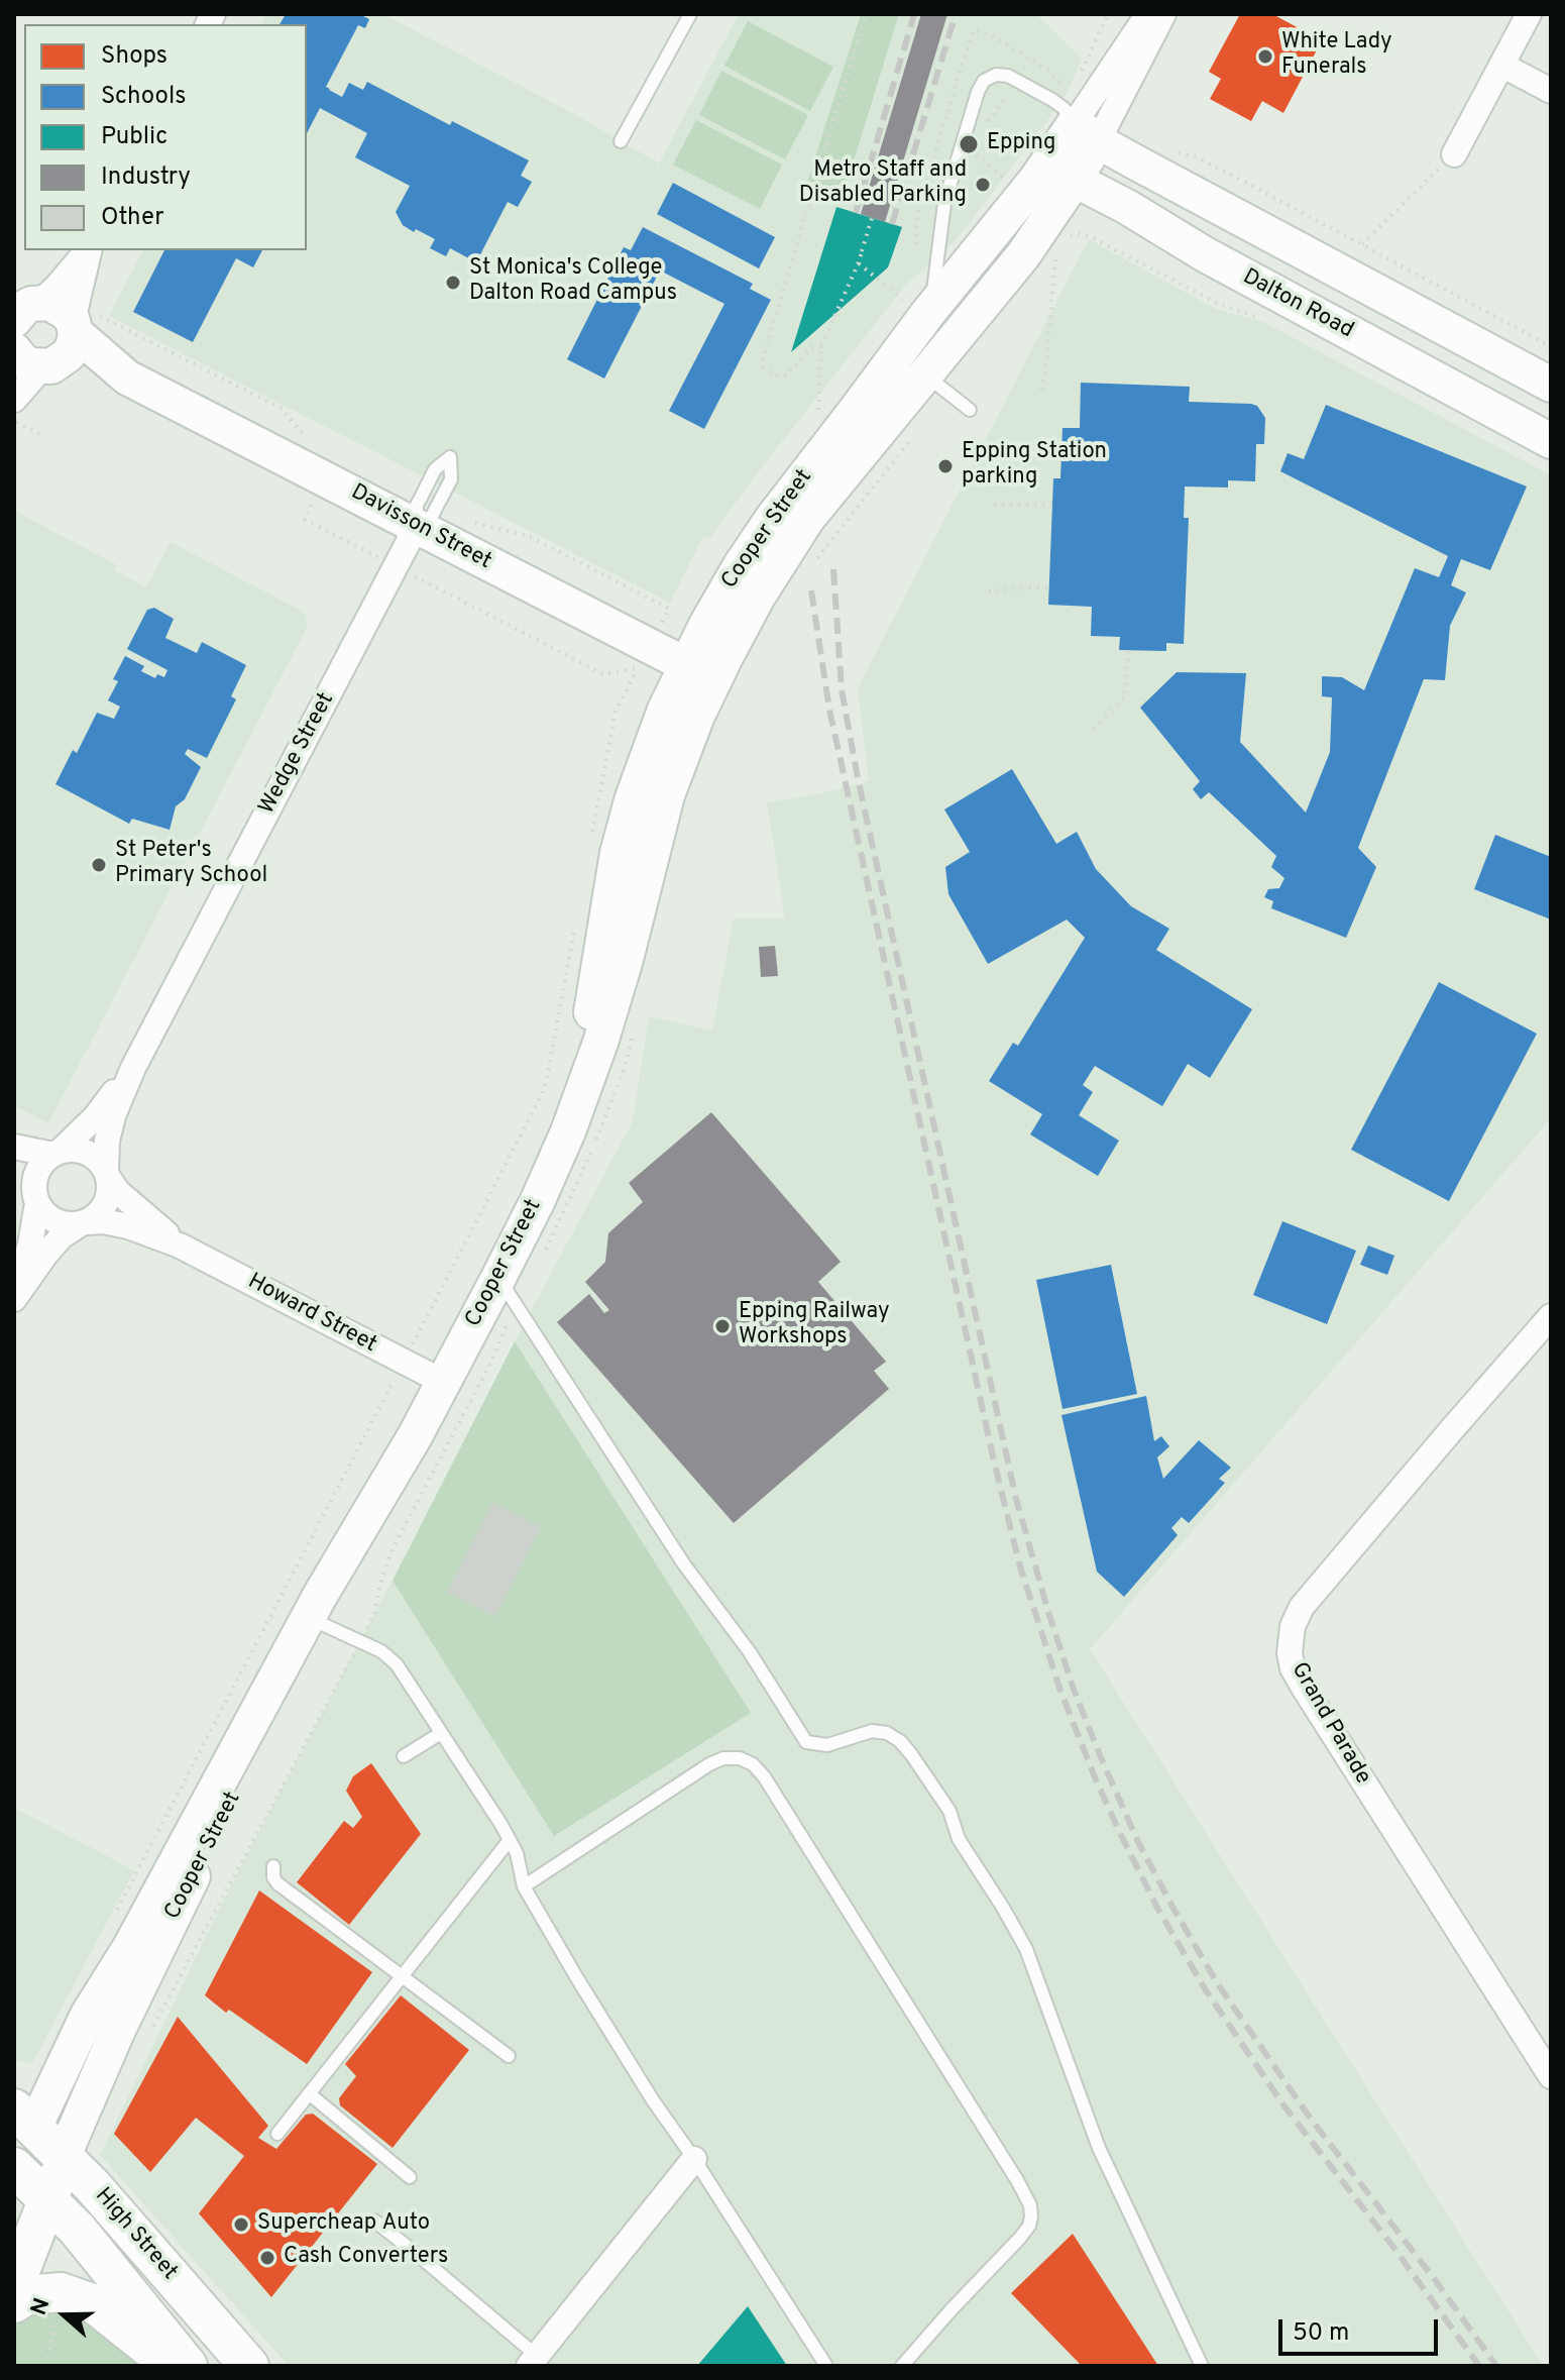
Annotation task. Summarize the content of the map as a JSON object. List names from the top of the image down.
{
  "streets": {
    "main road": [
      "Dalton Road",
      "Davisson Street",
      "Cooper Street",
      "High Street"
    ],
    "street": ["Wedge Street", "Howard Street", "Grand Parade"]
  },
  "crossings": [
    ["Dalton Road", "Cooper Street"],
    ["Davisson Street", "Cooper Street"],
    ["Davisson Street", "Wedge Street"],
    ["Cooper Street", "Howard Street"],
    ["Cooper Street", "High Street"],
    ["Wedge Street", "Howard Street"]
  ],
  "places": [
    "White Lady Funerals",
    "Epping",
    "Metro Staff and Disabled Parking",
    "St Monica's College Dalton Road Campus",
    "Epping Station parking",
    "St Peter's Primary School",
    "Epping Railway Workshops",
    "Supercheap Auto",
    "Cash Converters"
  ],
  "legend": [
    "Shops",
    "Schools",
    "Public",
    "Industry",
    "Other"
  ],
  "scale_bar": "50 m",
  "north": "left"
}
